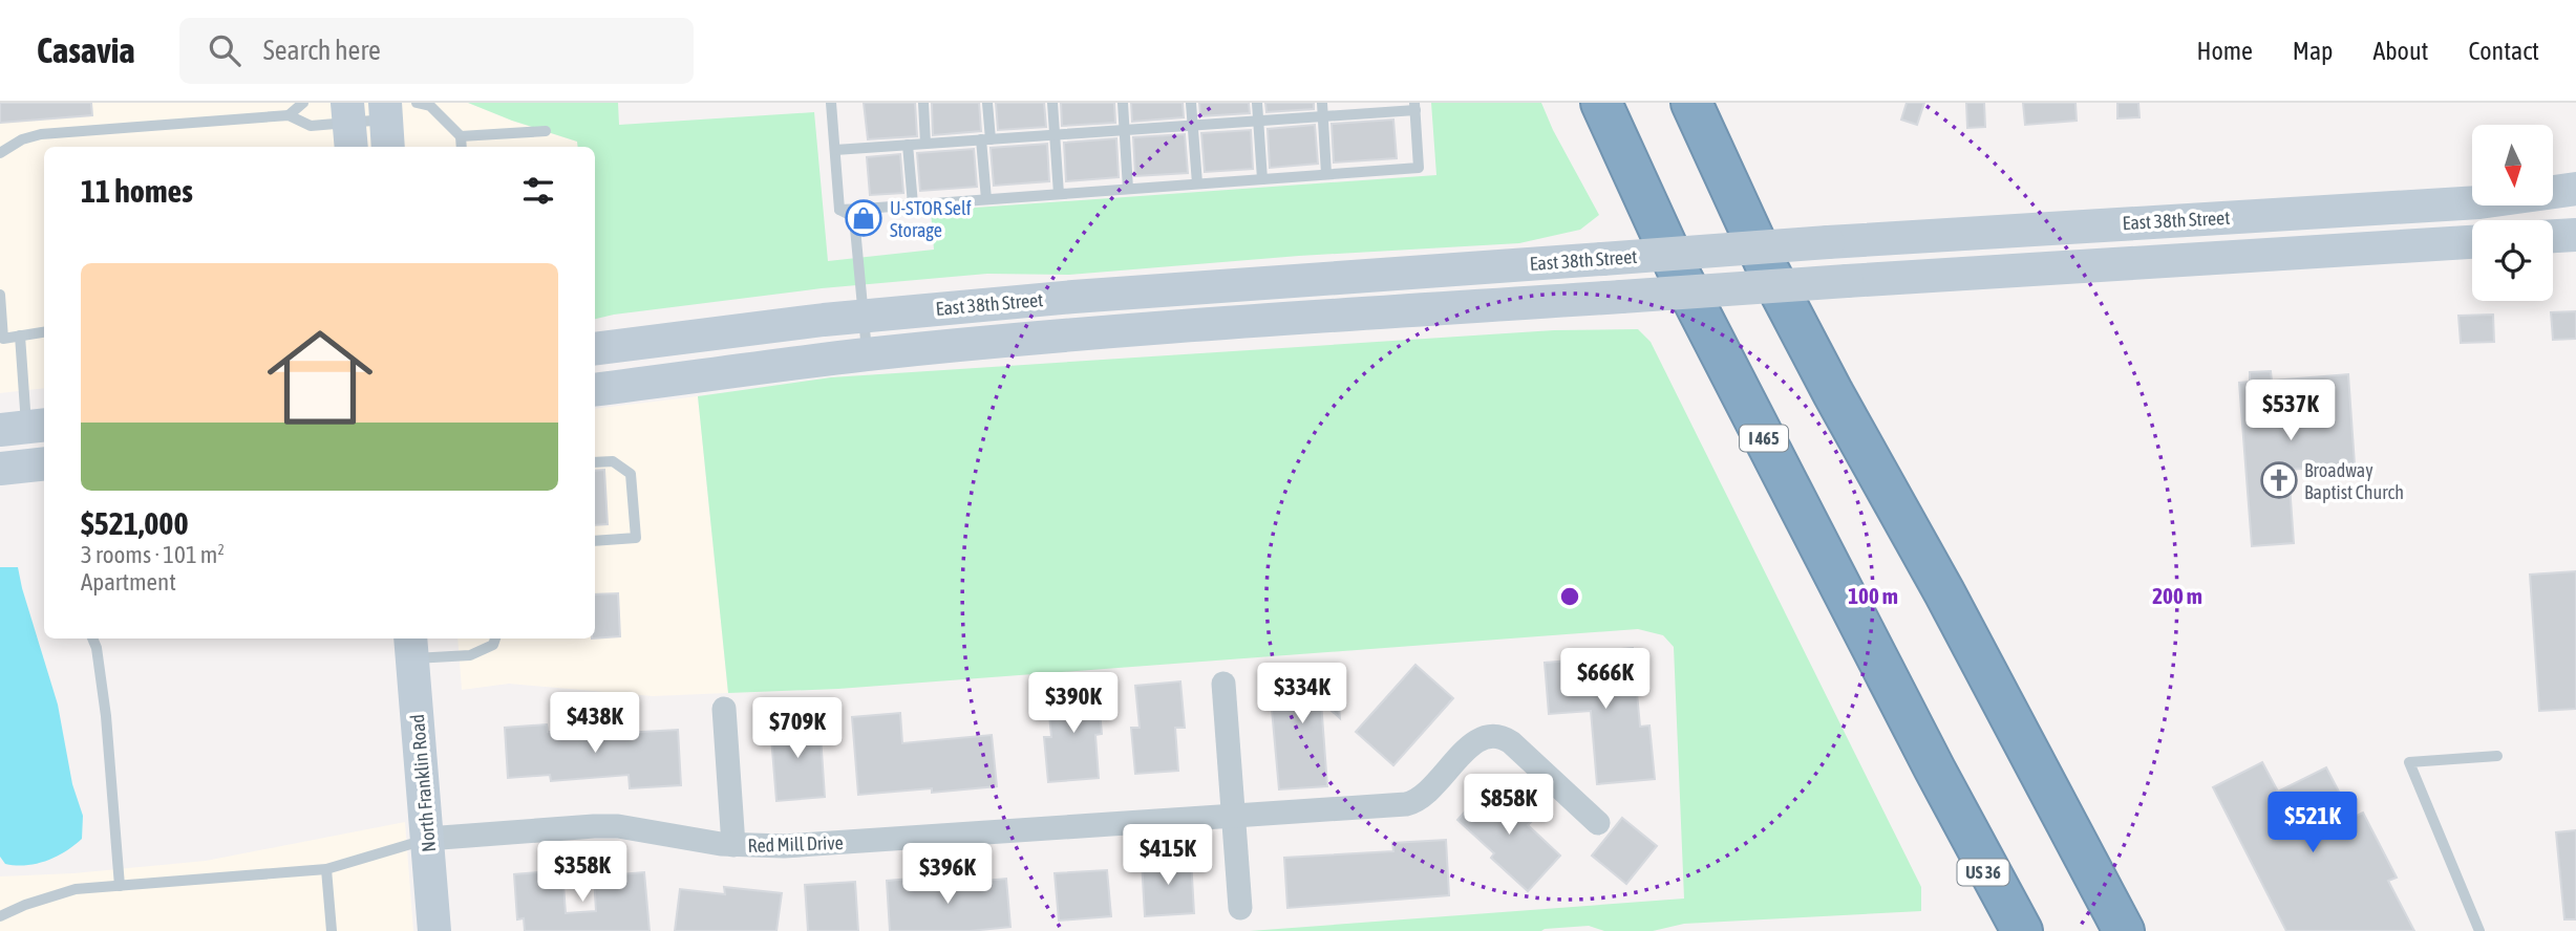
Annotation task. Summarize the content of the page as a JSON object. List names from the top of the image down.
{
  "streets": {
    "highway": ["I 465", "US 36"],
    "main road": ["East 38th Street", "North Franklin Road"],
    "street": ["Red Mill Drive"]
  },
  "crossings": [
    ["I 465", "US 36"],
    ["North Franklin Road", "Red Mill Drive"]
  ],
  "places": {
    "shop": ["U-STOR Self Storage"],
    "church": ["Broadway Baptist Church"]
  },
  "north": "bottom",
  "page": {
    "header": "Casavia",
    "search": "Search here",
    "nav": [
      "Home",
      "Map",
      "About",
      "Contact"
    ],
    "heading": "11 homes",
    "list": [
      {
        "name": "$521,000",
        "note": "3 rooms · 101 m² · Apartment"
      }
    ],
    "price": [
      "$537K",
      "$666K",
      "$334K",
      "$390K",
      "$438K",
      "$709K",
      "$858K",
      "$521K",
      "$415K",
      "$358K",
      "$396K"
    ]
  },
  "rings": ["100 m", "200 m"]
}
